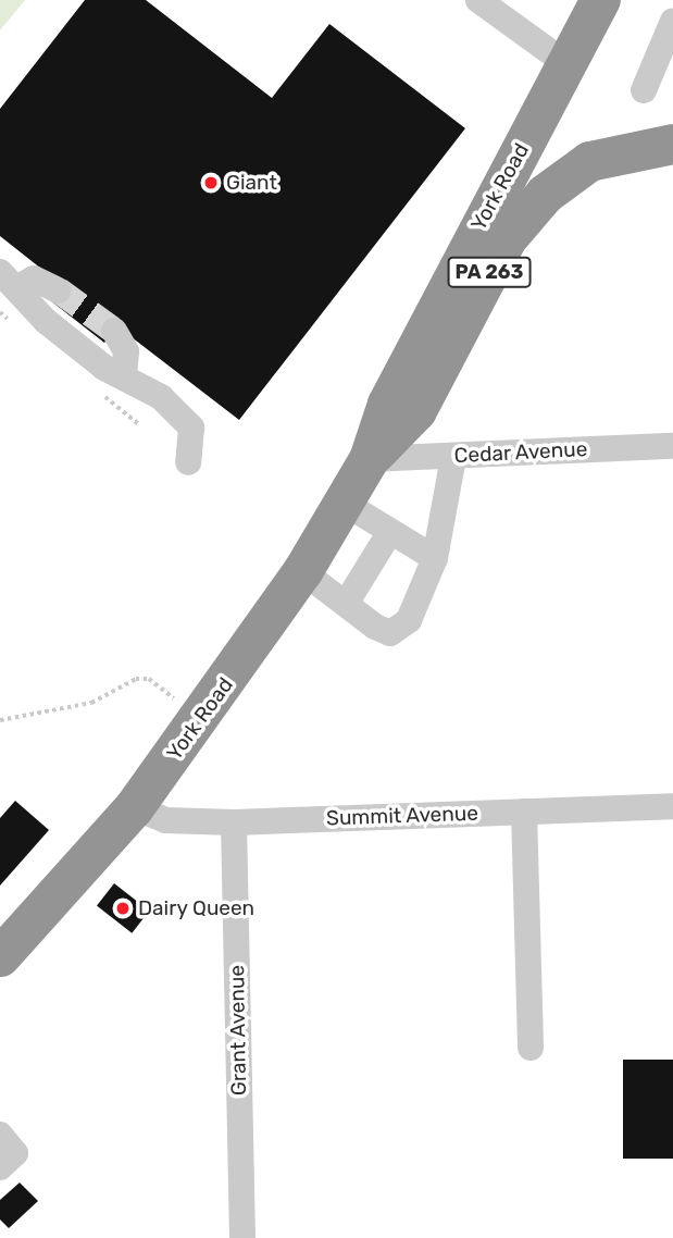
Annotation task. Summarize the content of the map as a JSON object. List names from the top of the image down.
{
  "streets": {
    "highway": ["York Road", "PA 263"],
    "street": ["Cedar Avenue", "Summit Avenue", "Grant Avenue"]
  },
  "crossings": [
    ["York Road", "Cedar Avenue"],
    ["York Road", "Summit Avenue"],
    ["Summit Avenue", "Grant Avenue"]
  ],
  "places": ["Giant", "Dairy Queen"]
}
